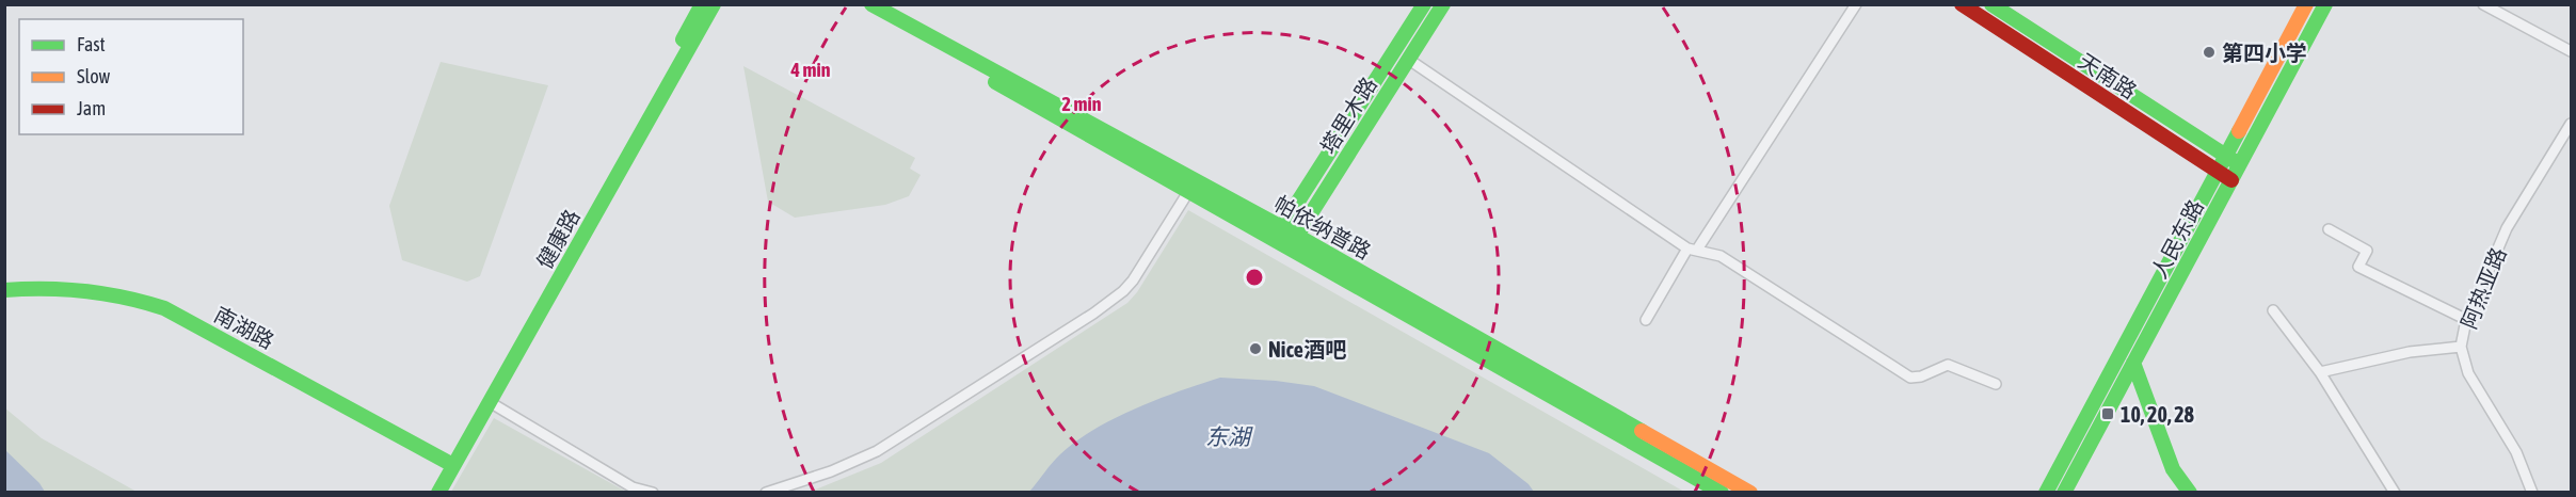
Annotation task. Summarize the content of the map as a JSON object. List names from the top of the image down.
{
  "streets": {
    "main road": [
      "天南路",
      "塔里木路",
      "帕依纳普路",
      "健康路",
      "人民东路",
      "南湖路"
    ],
    "street": ["阿热亚路"]
  },
  "crossings": [
    ["天南路", "人民东路"],
    ["塔里木路", "帕依纳普路"],
    ["健康路", "南湖路"]
  ],
  "water": ["东湖"],
  "places": {
    "other": ["第四小学", "Nice酒吧"],
    "transit": ["10, 20, 28"]
  },
  "legend": ["Fast", "Slow", "Jam"],
  "rings": ["4 min", "2 min"]
}
